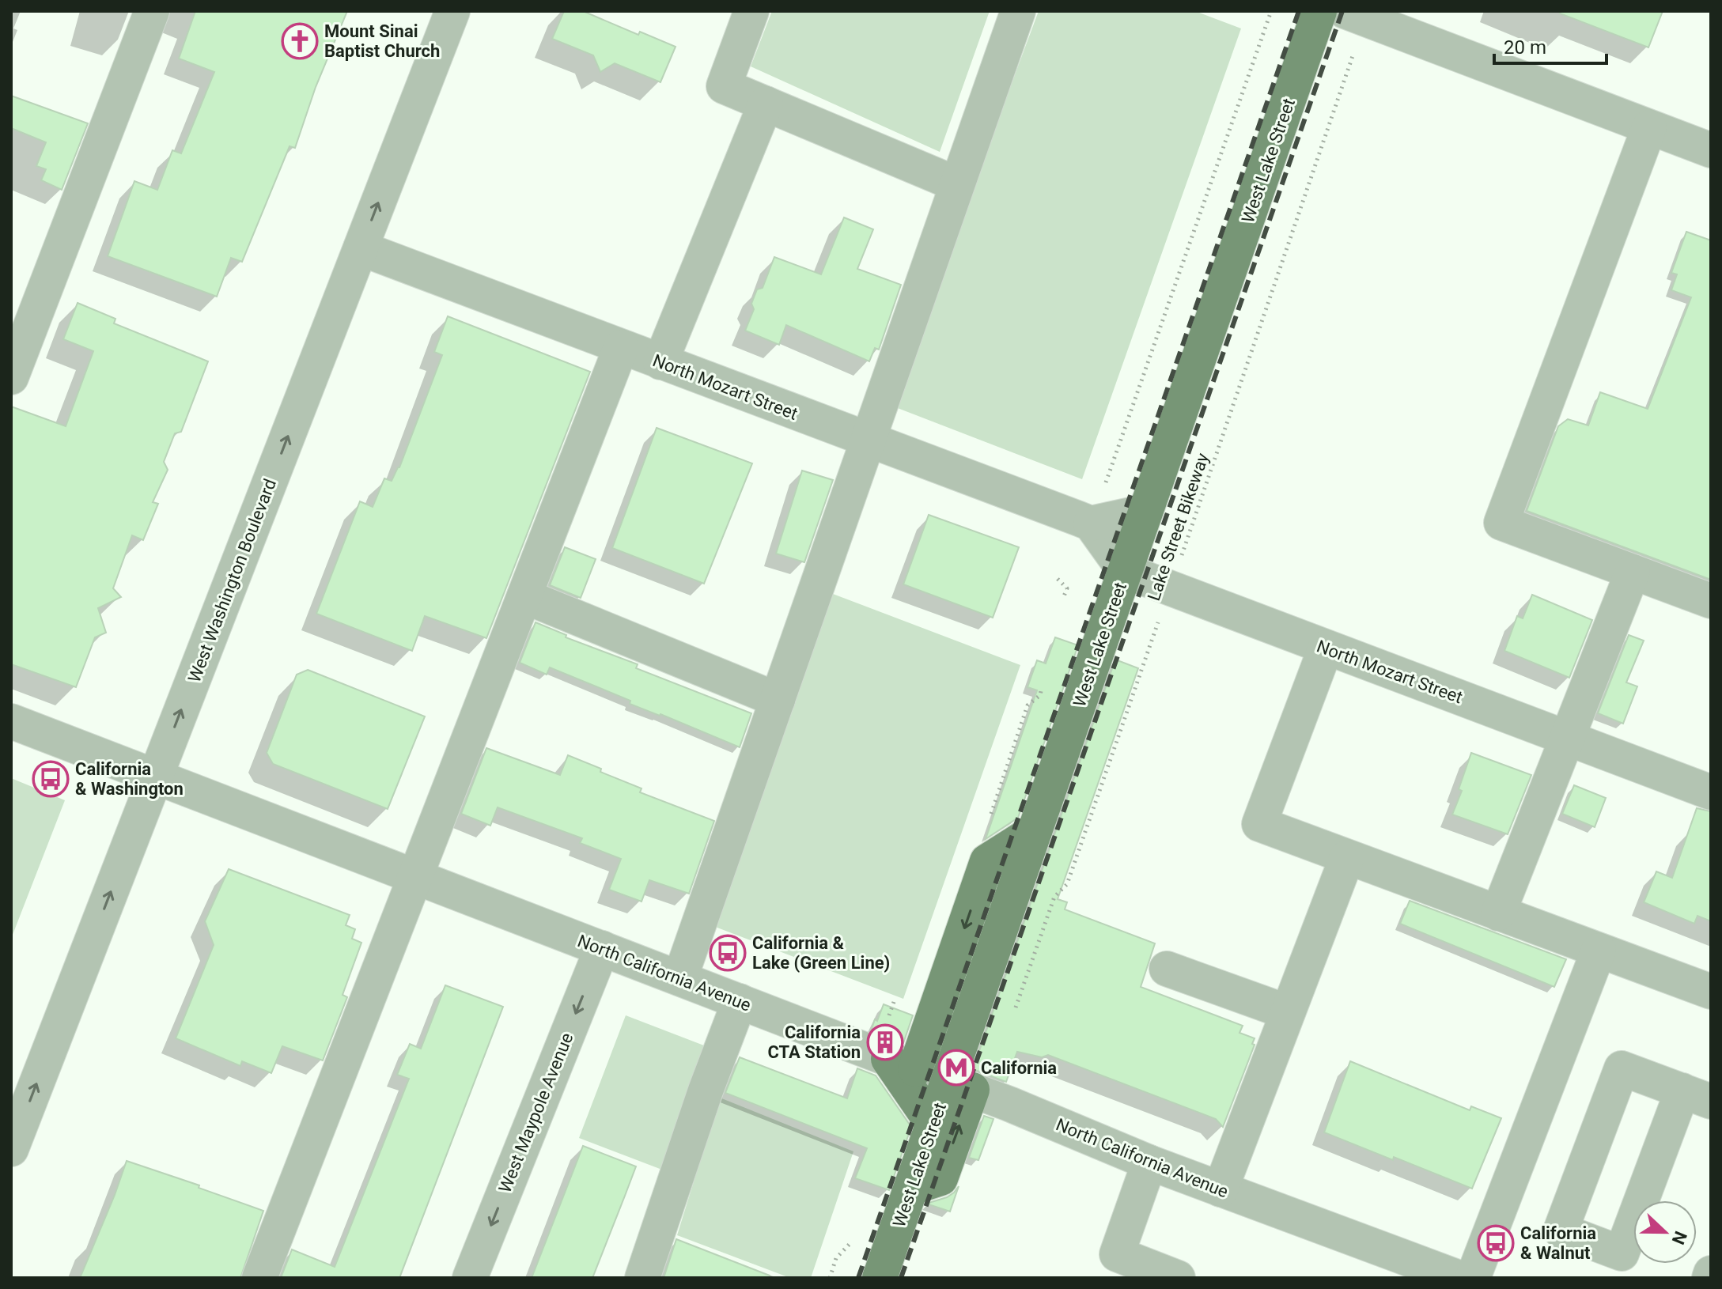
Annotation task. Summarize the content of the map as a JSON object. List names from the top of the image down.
{
  "streets": {
    "main road": ["West Lake Street"],
    "street": [
      "North Mozart Street",
      "West Washington Boulevard",
      "North California Avenue",
      "West Maypole Avenue"
    ],
    "path": ["Lake Street Bikeway"]
  },
  "crossings": [
    ["West Lake Street", "North Mozart Street"],
    ["West Lake Street", "North California Avenue"],
    ["North Mozart Street", "Lake Street Bikeway"],
    ["North Mozart Street", "West Washington Boulevard"],
    ["West Washington Boulevard", "North California Avenue"],
    ["North California Avenue", "West Maypole Avenue"]
  ],
  "places": {
    "church": ["Mount Sinai Baptist Church"],
    "bus stop": ["California & Washington", "California & Lake (Green Line)", "California & Walnut"],
    "building": ["California CTA Station"],
    "metro station": ["California"]
  },
  "scale_bar": "20 m",
  "north": "right"
}
